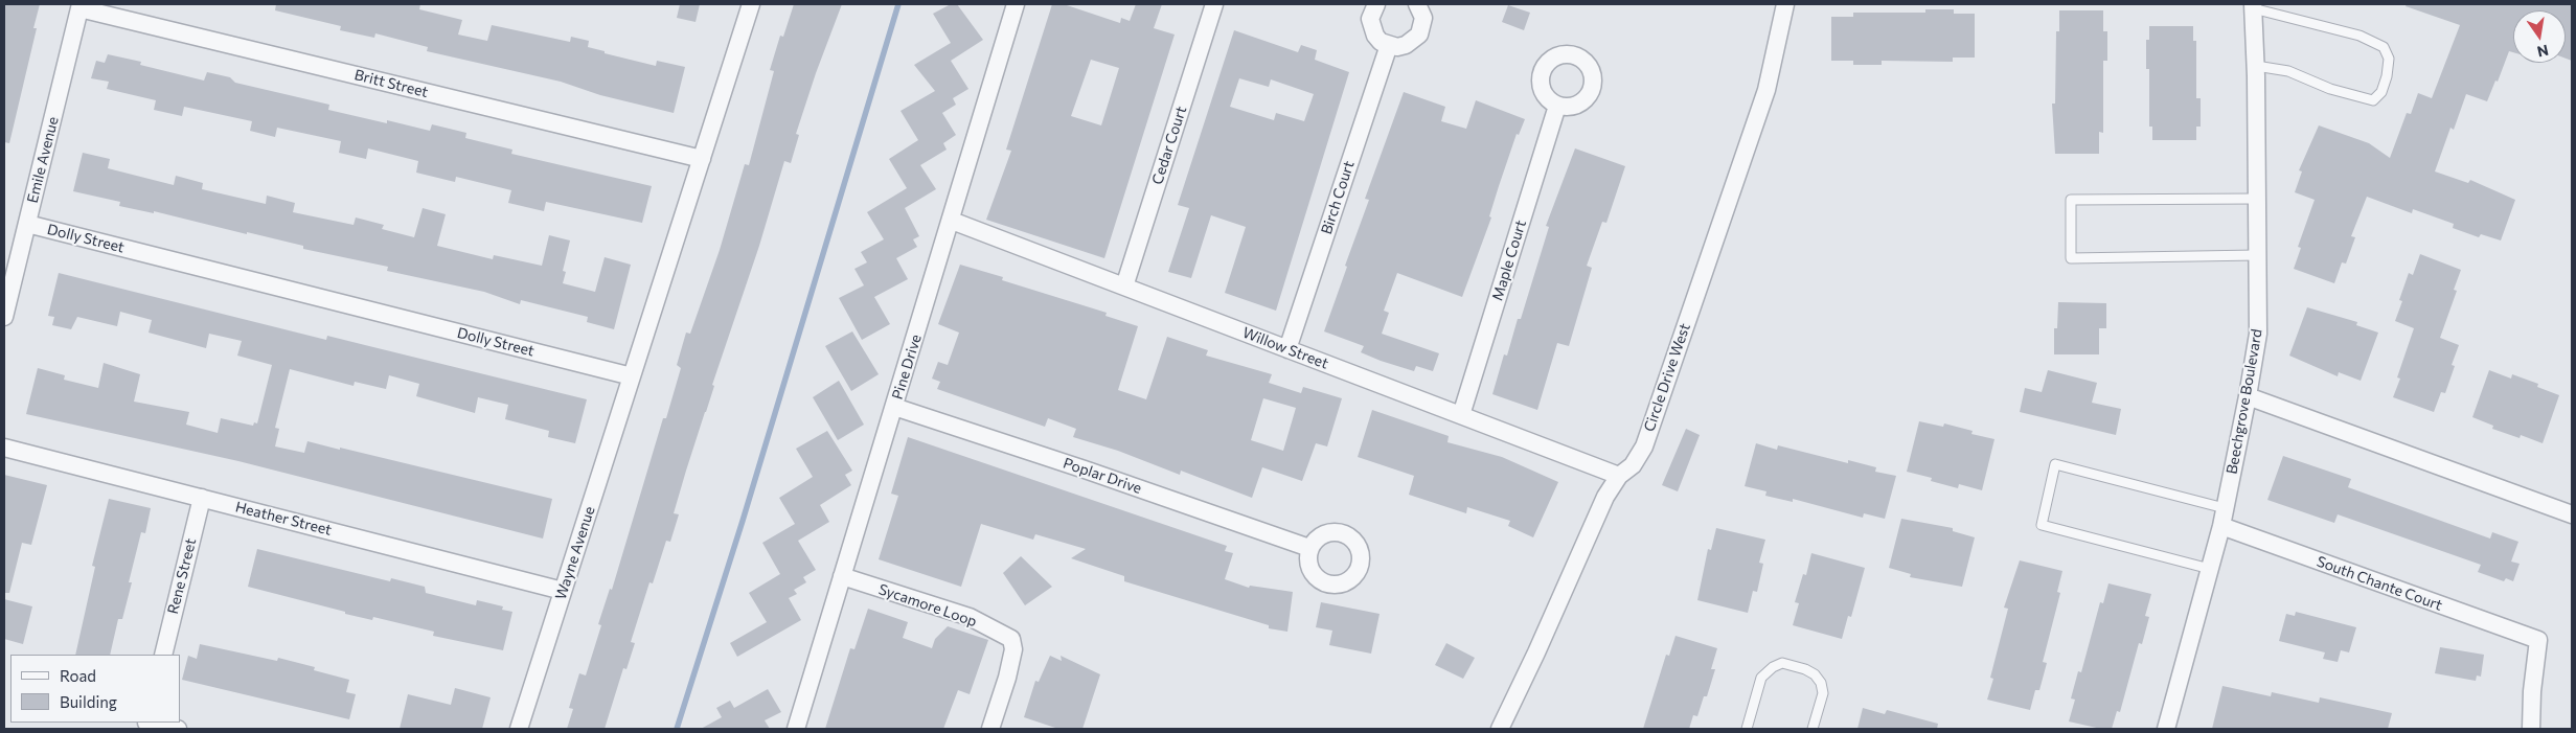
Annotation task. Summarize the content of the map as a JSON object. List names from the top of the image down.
{
  "streets": {
    "street": [
      "Britt Street",
      "Cedar Court",
      "Emile Avenue",
      "Birch Court",
      "Dolly Street",
      "Maple Court",
      "Willow Street",
      "Pine Drive",
      "Circle Drive West",
      "Beechgrove Boulevard",
      "Poplar Drive",
      "Heather Street",
      "Wayne Avenue",
      "Rene Street",
      "South Chante Court",
      "Sycamore Loop"
    ]
  },
  "crossings": [
    ["Britt Street", "Emile Avenue"],
    ["Cedar Court", "Willow Street"],
    ["Emile Avenue", "Dolly Street"],
    ["Birch Court", "Willow Street"],
    ["Dolly Street", "Wayne Avenue"],
    ["Maple Court", "Willow Street"],
    ["Willow Street", "Pine Drive"],
    ["Willow Street", "Circle Drive West"],
    ["Pine Drive", "Poplar Drive"],
    ["Pine Drive", "Sycamore Loop"],
    ["Beechgrove Boulevard", "South Chante Court"],
    ["Heather Street", "Wayne Avenue"],
    ["Heather Street", "Rene Street"]
  ],
  "legend": ["Road", "Building"],
  "north": "bottom"
}
